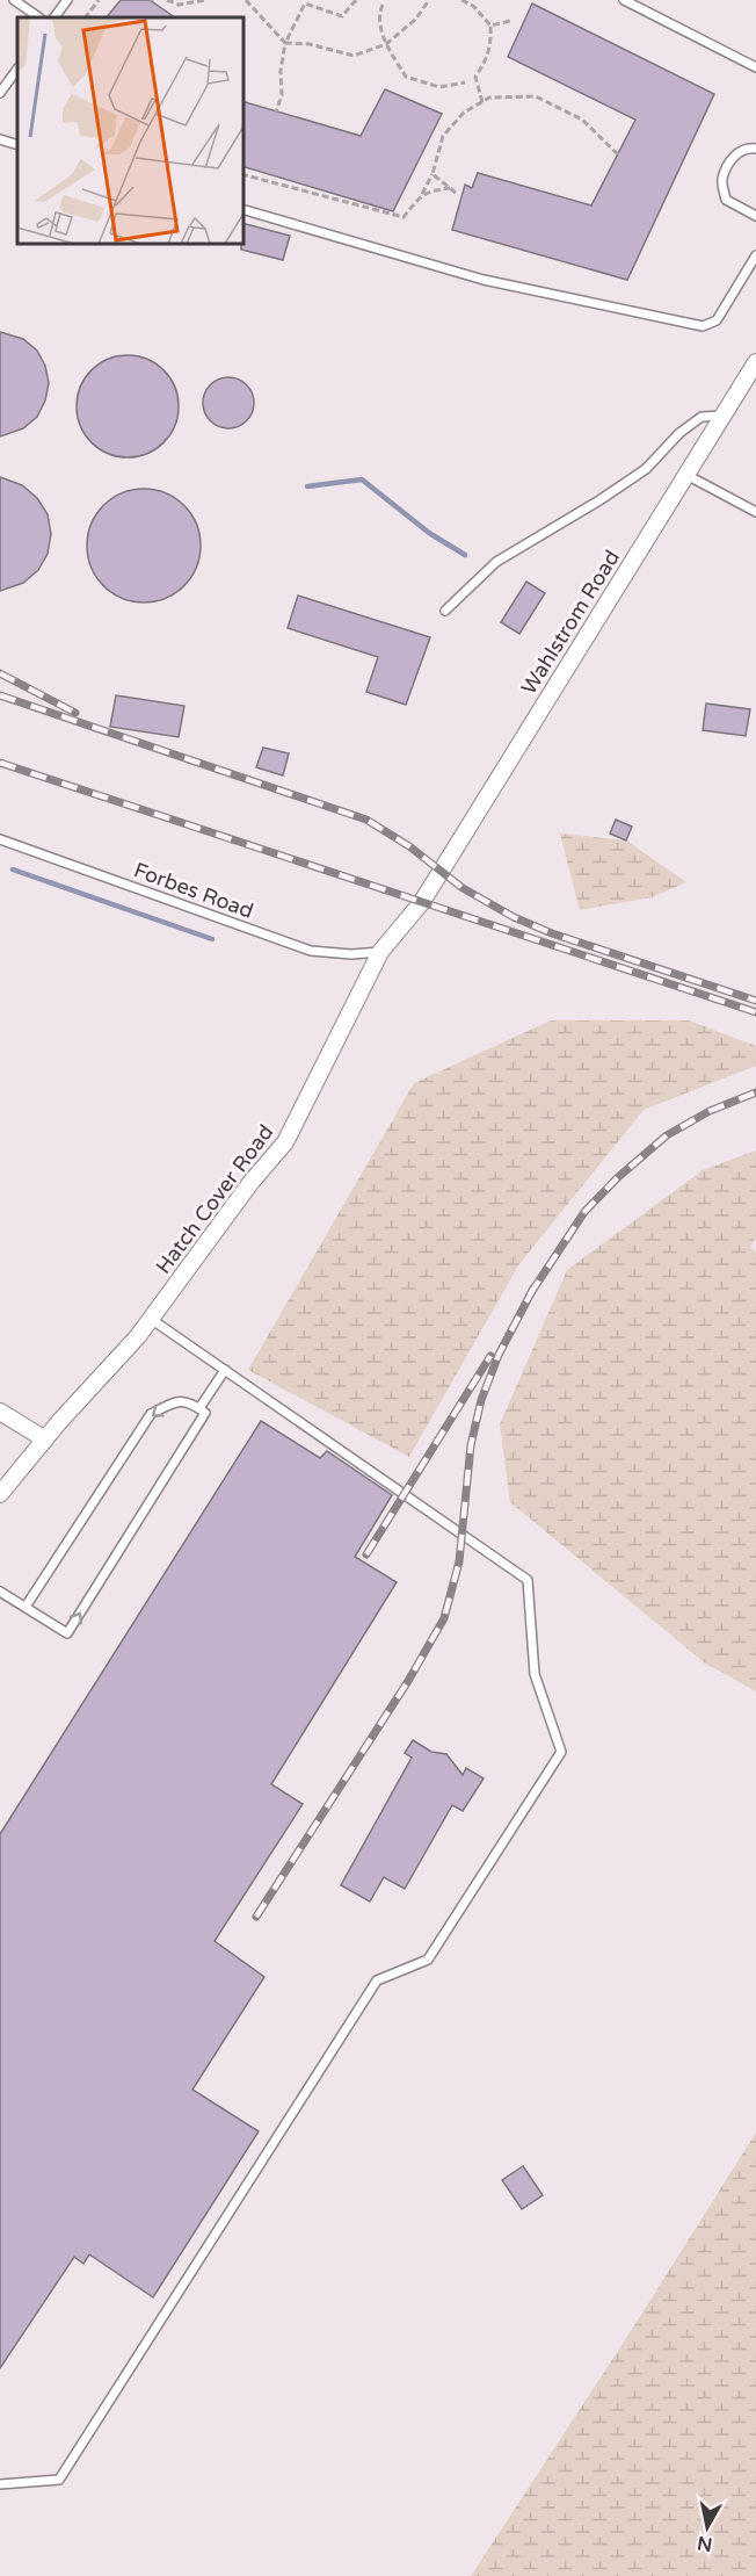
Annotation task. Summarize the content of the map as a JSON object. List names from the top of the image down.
{
  "streets": {
    "street": ["Wahlstrom Road", "Hatch Cover Road"],
    "lane": ["Forbes Road"]
  },
  "crossings": [
    ["Wahlstrom Road", "Hatch Cover Road"],
    ["Forbes Road", "Hatch Cover Road"]
  ],
  "north": "bottom"
}
